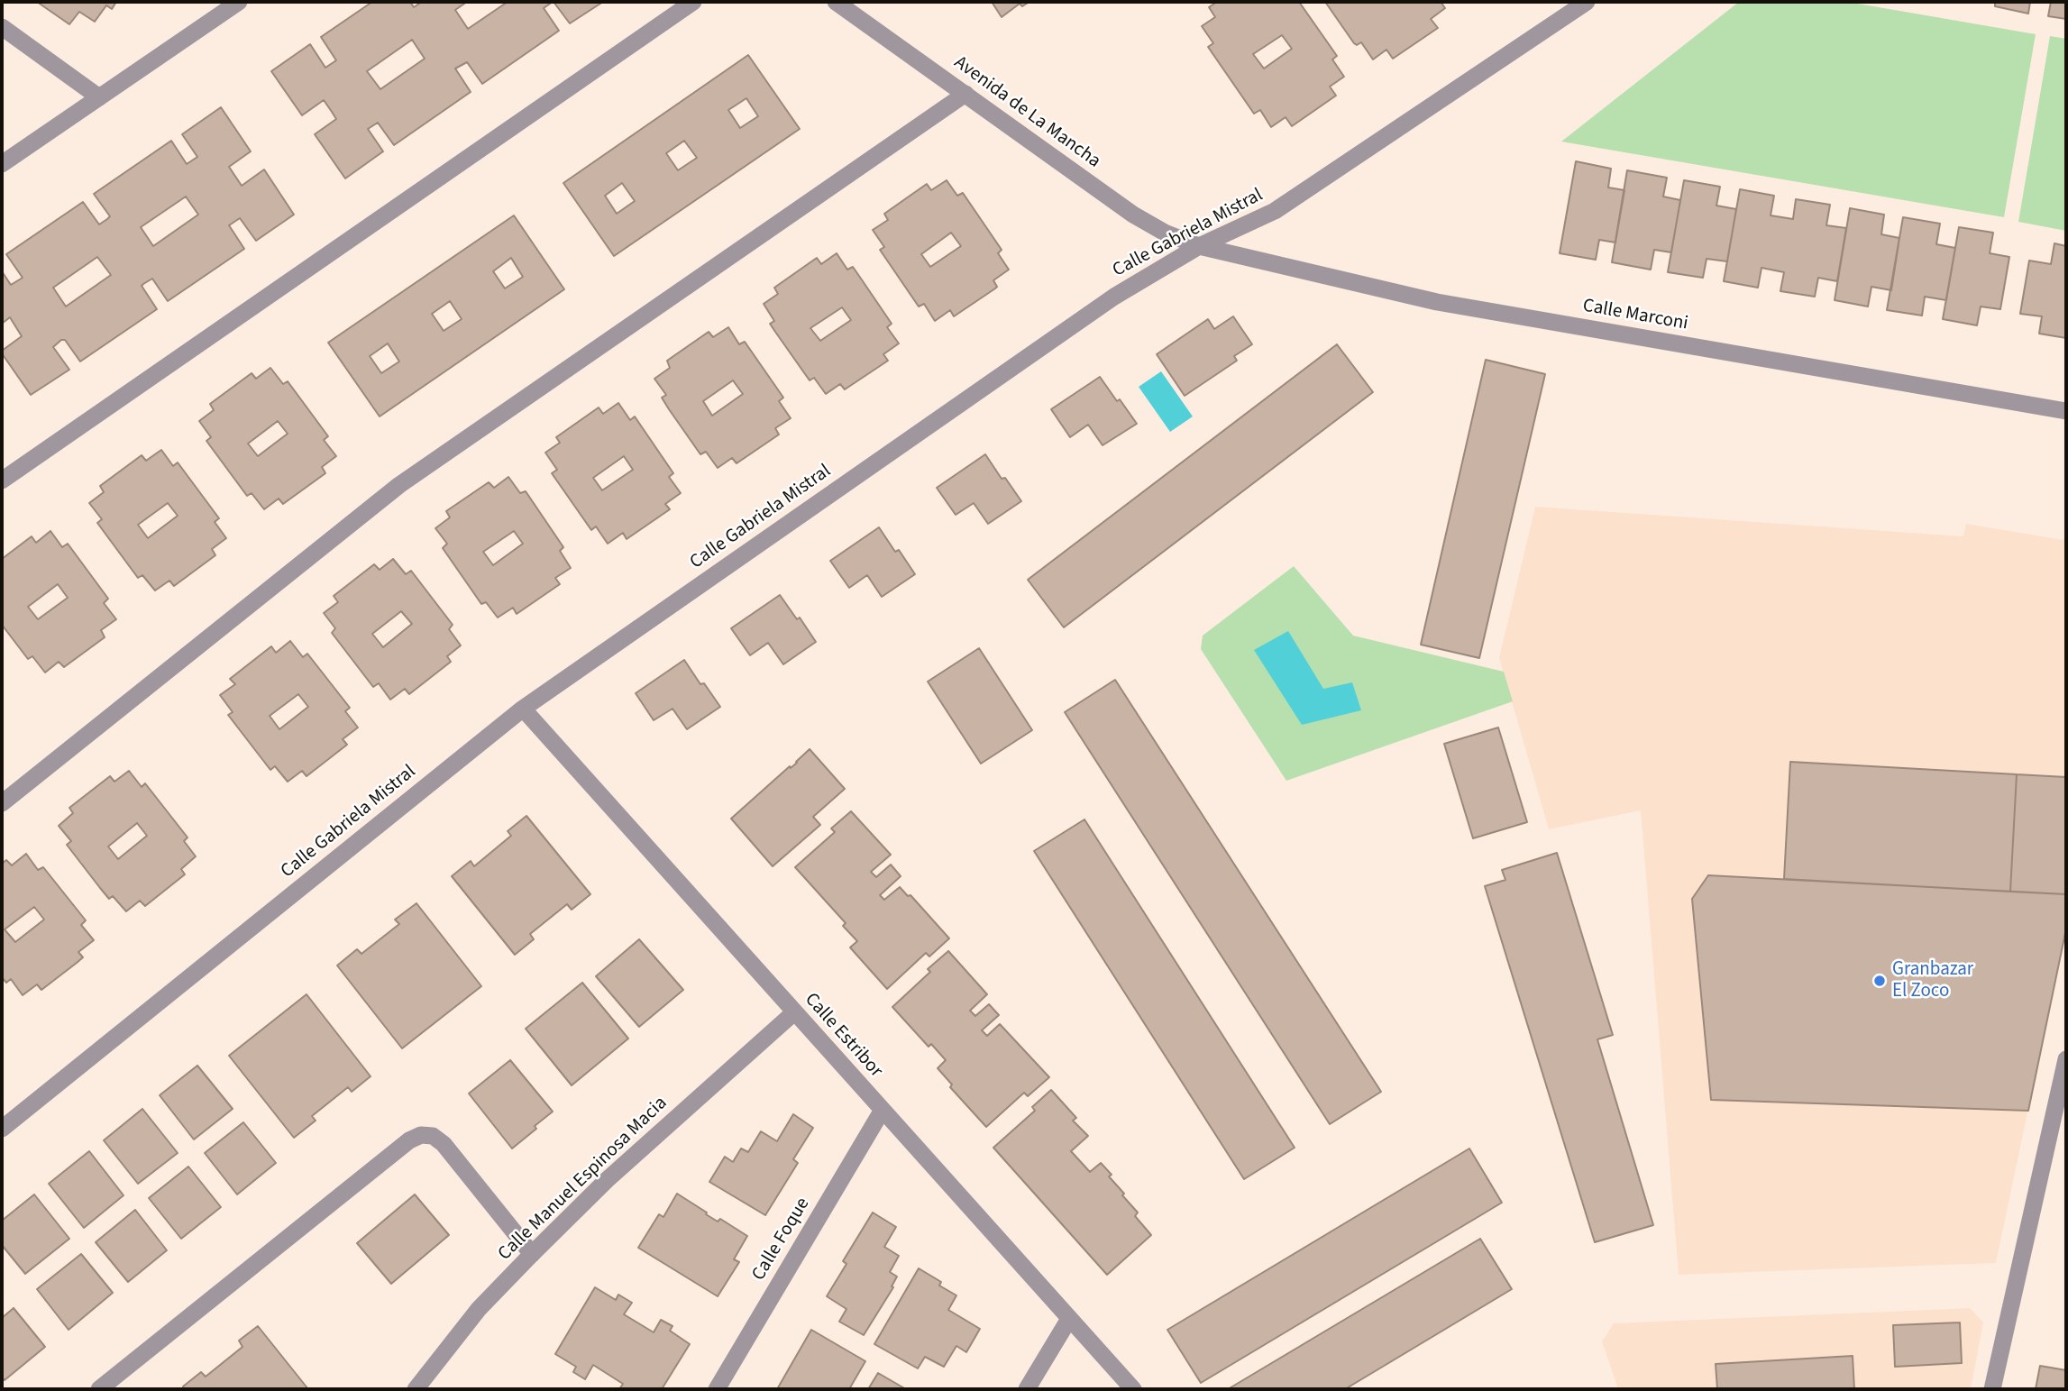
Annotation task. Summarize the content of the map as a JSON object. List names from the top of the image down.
{
  "streets": {
    "street": [
      "Avenida de La Mancha",
      "Calle Gabriela Mistral",
      "Calle Marconi",
      "Calle Estribor",
      "Calle Manuel Espinosa Macia",
      "Calle Foque"
    ]
  },
  "crossings": [
    ["Avenida de La Mancha", "Calle Gabriela Mistral"],
    ["Avenida de La Mancha", "Calle Marconi"],
    ["Calle Gabriela Mistral", "Calle Marconi"],
    ["Calle Gabriela Mistral", "Calle Estribor"],
    ["Calle Estribor", "Calle Manuel Espinosa Macia"],
    ["Calle Estribor", "Calle Foque"]
  ],
  "places": ["Granbazar El Zoco"]
}
